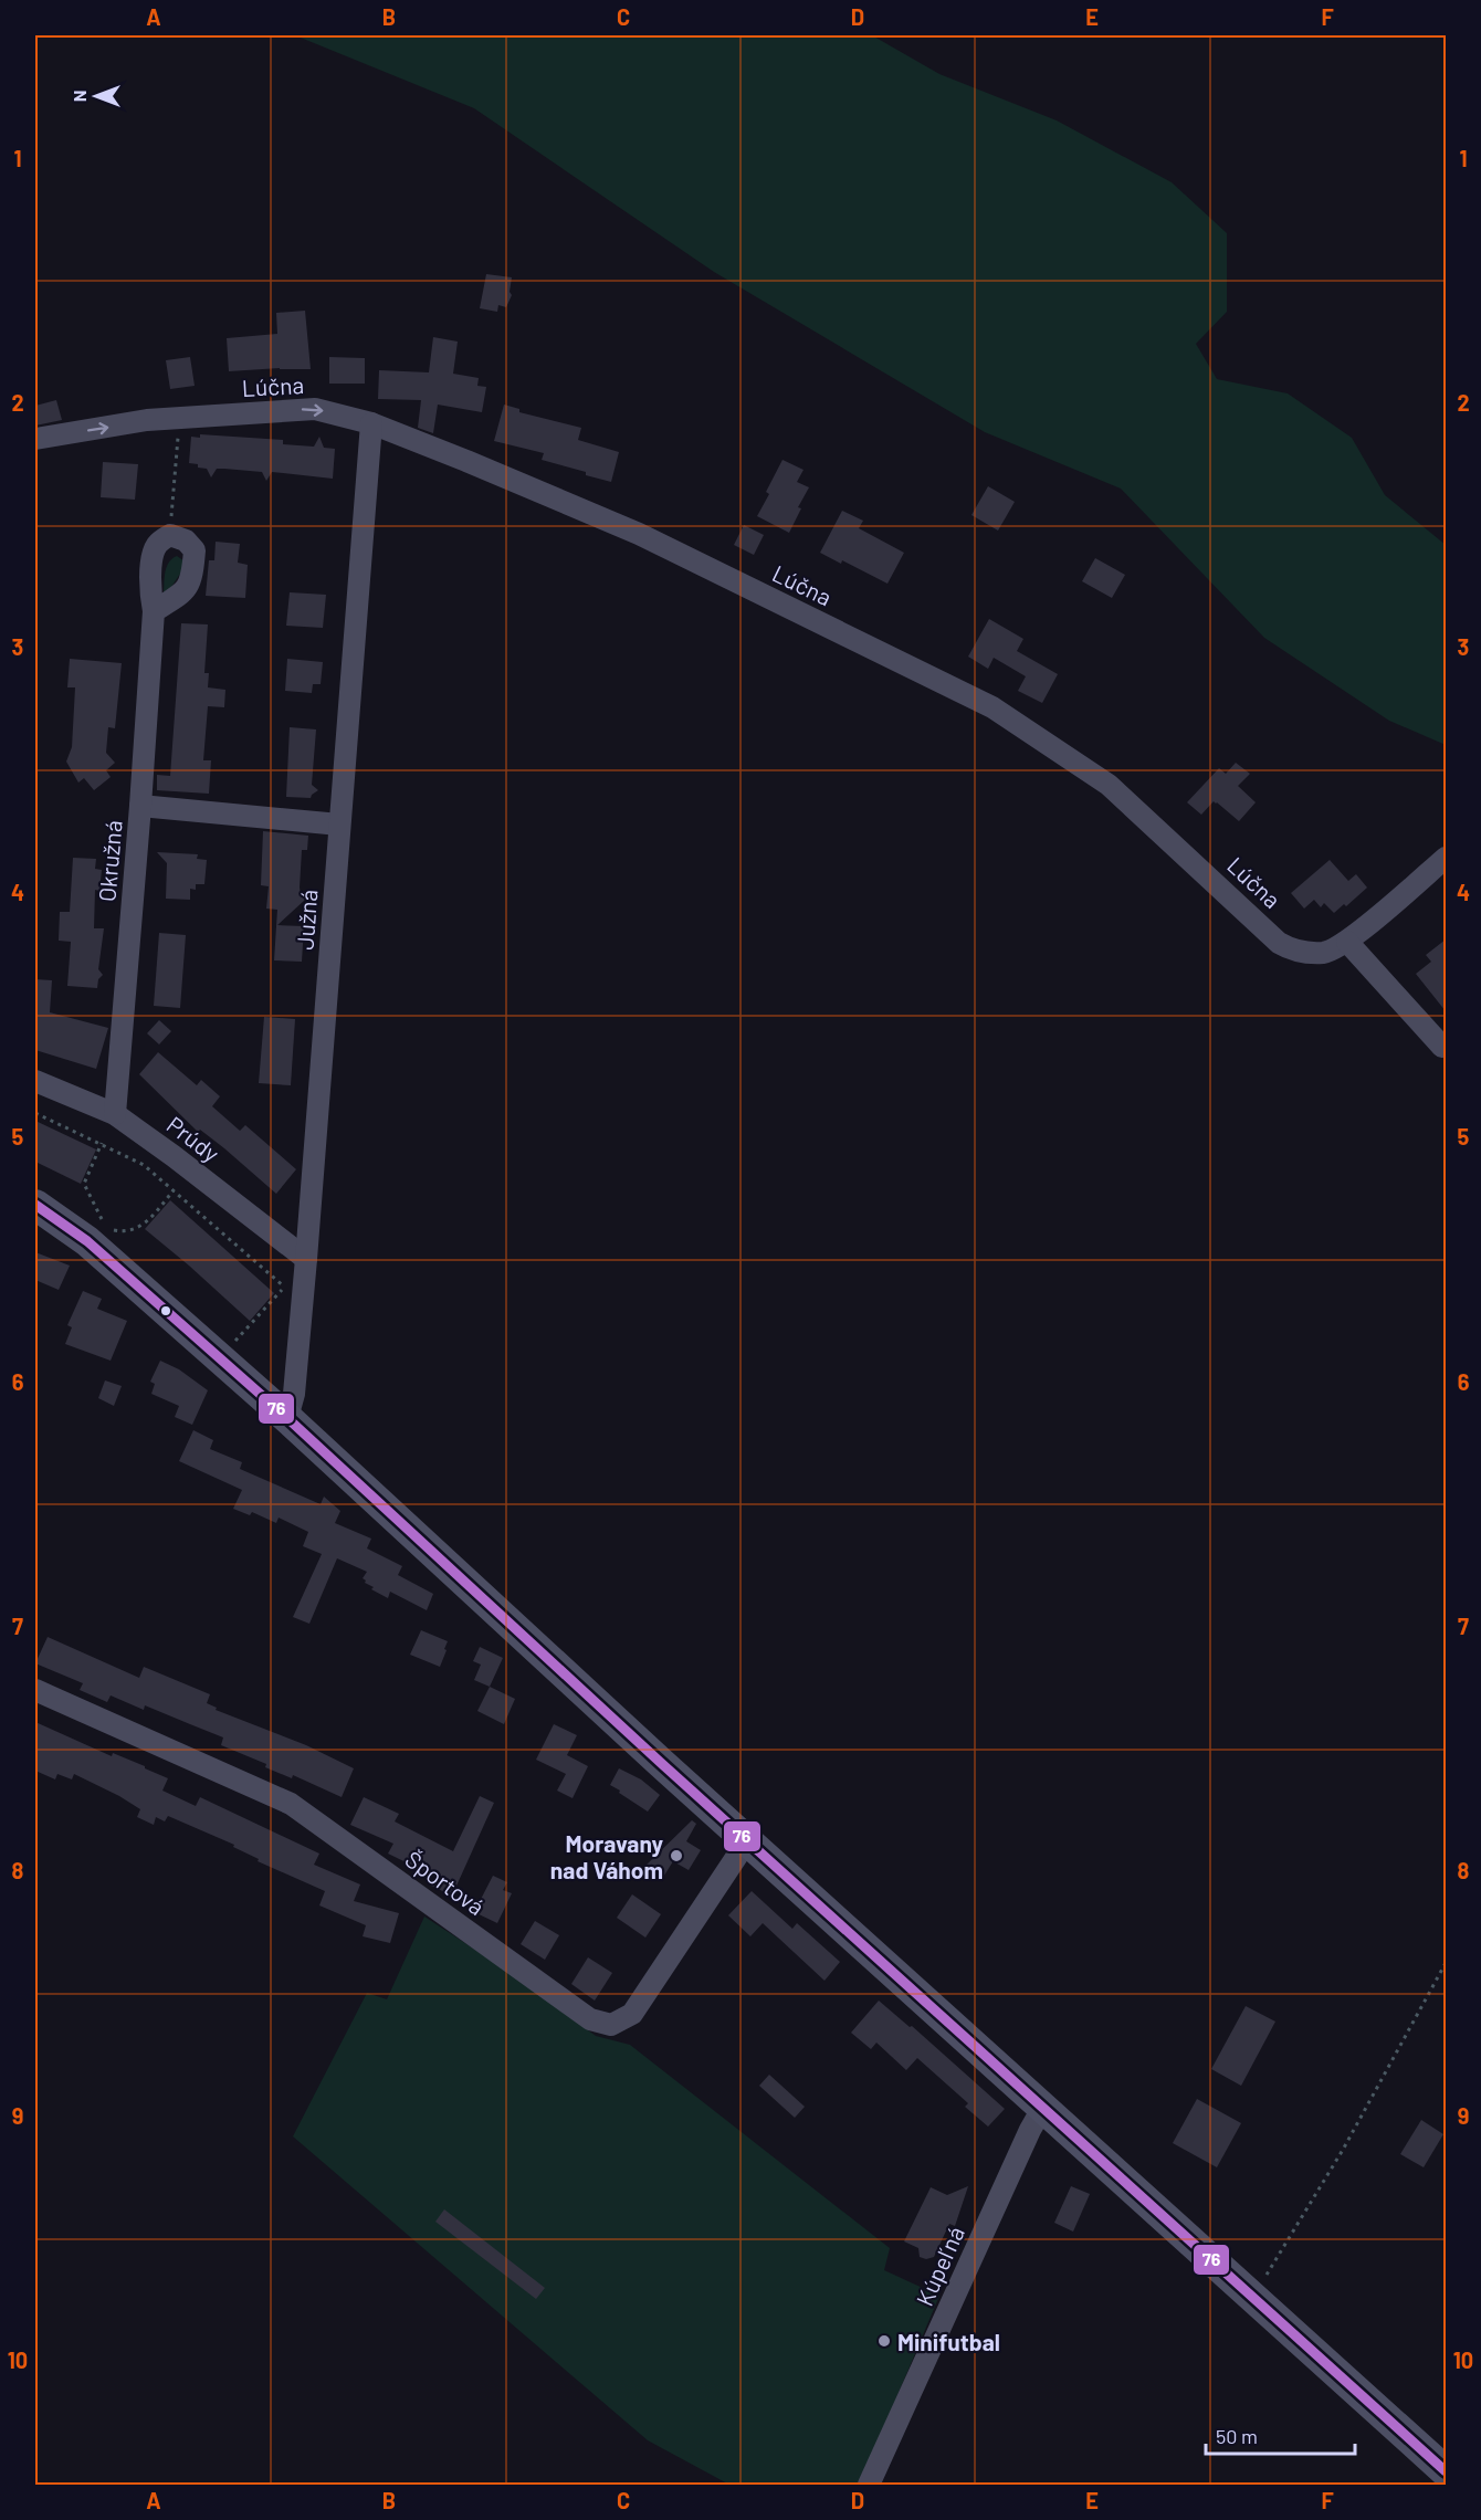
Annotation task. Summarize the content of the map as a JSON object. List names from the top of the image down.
{
  "streets": {
    "street": [
      "Lúčna",
      "Okružná",
      "Južná",
      "Prúdy",
      "Športová",
      "Kúpeľná"
    ]
  },
  "crossings": [
    ["Lúčna", "Južná"],
    ["Okružná", "Prúdy"],
    ["Južná", "Prúdy"]
  ],
  "places": ["Moravany nad Váhom", "Minifutbal"],
  "lines": ["transit line 76"],
  "scale_bar": "50 m",
  "north": "left",
  "grid": {
    "columns": [
      "A",
      "B",
      "C",
      "D",
      "E",
      "F"
    ],
    "rows": [
      "1",
      "2",
      "3",
      "4",
      "5",
      "6",
      "7",
      "8",
      "9",
      "10"
    ]
  }
}
